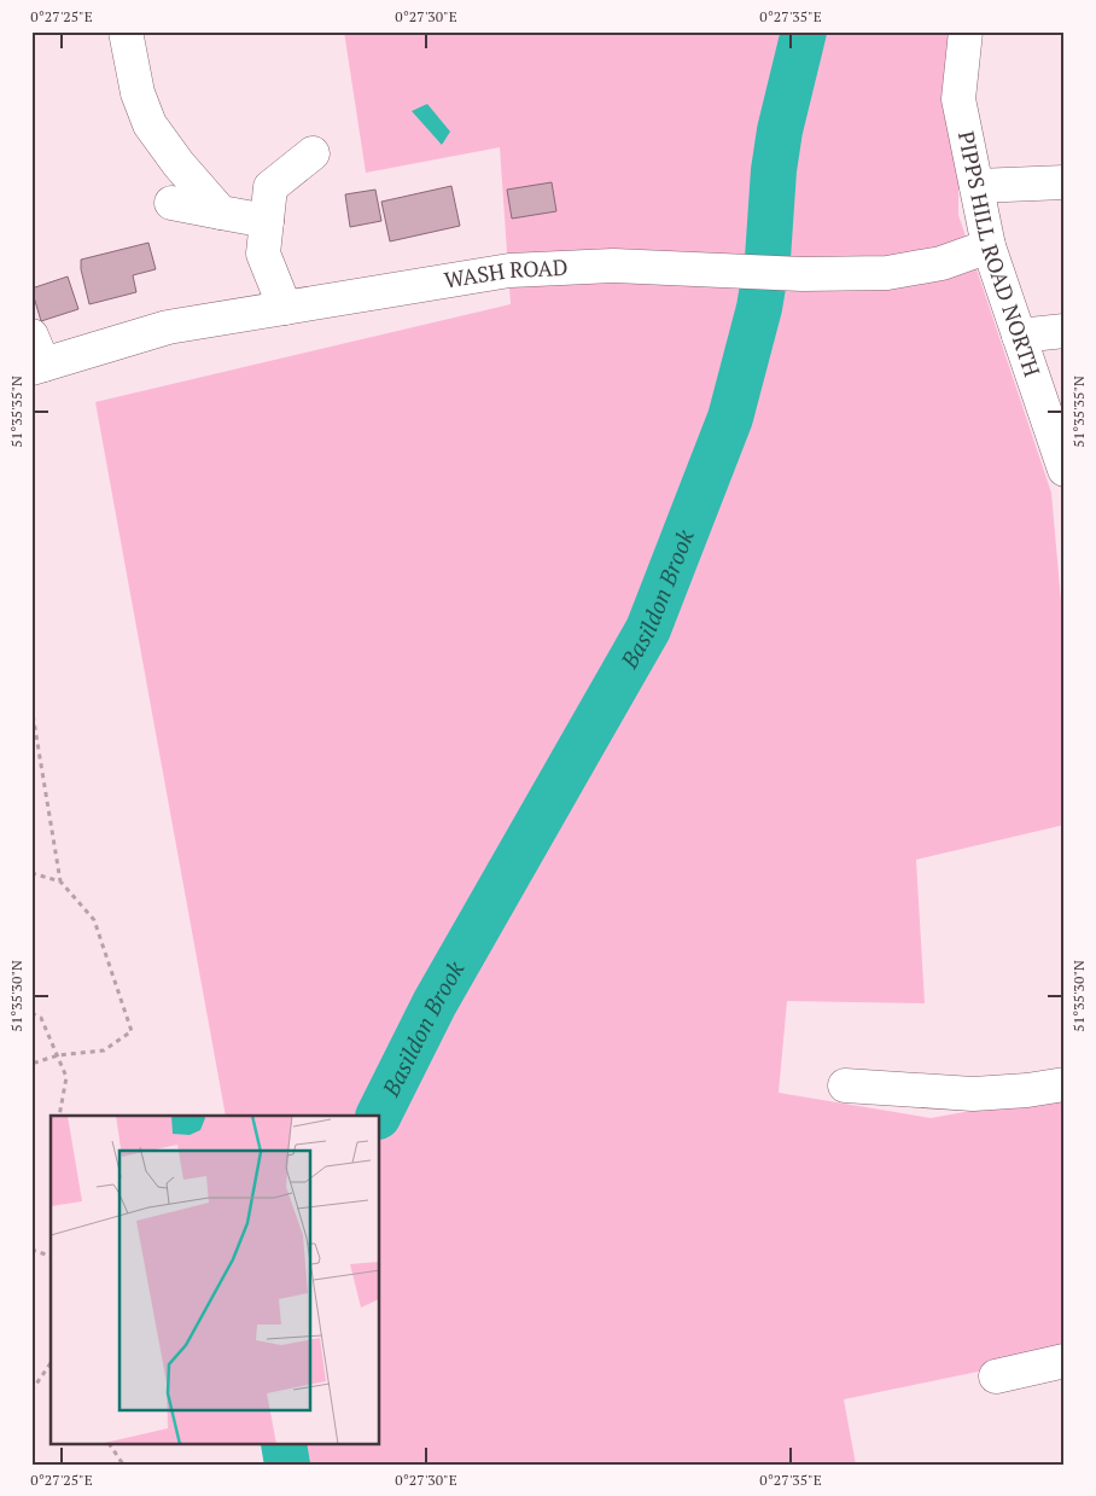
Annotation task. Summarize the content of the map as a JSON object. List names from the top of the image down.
{
  "streets": {
    "street": ["PIPPS HILL ROAD NORTH", "WASH ROAD"]
  },
  "crossings": [
    ["PIPPS HILL ROAD NORTH", "WASH ROAD"]
  ],
  "water": ["Basildon Brook"],
  "coordinates": [
    "0°27'25\"E",
    "0°27'30\"E",
    "0°27'35\"E",
    "51°35'35\"N",
    "51°35'30\"N"
  ]
}
